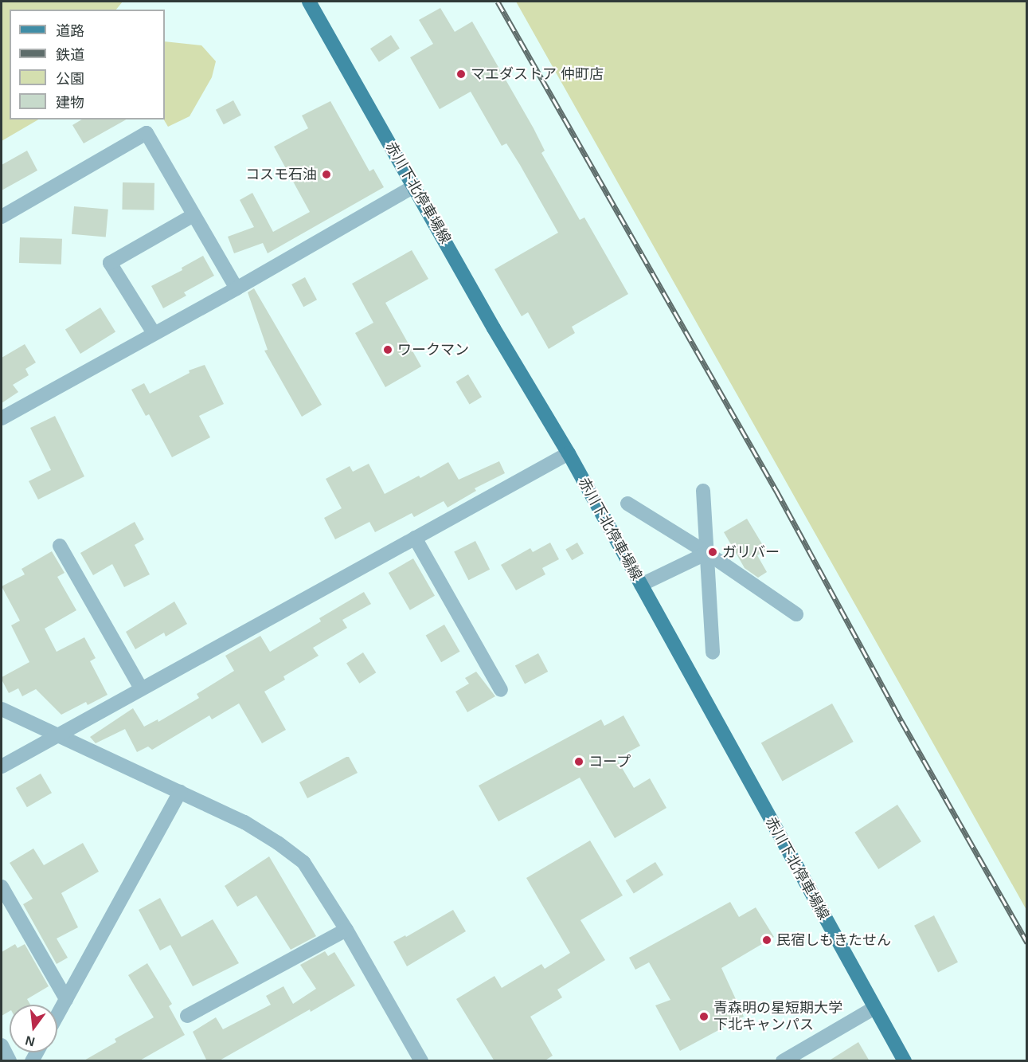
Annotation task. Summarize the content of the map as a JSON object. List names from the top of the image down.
{
  "streets": {
    "main road": ["赤川下北停車場線"]
  },
  "places": [
    "マエダストア 仲町店",
    "コスモ石油",
    "ワークマン",
    "ガリバー",
    "コープ",
    "民宿しもきたせん",
    "青森明の星短期大学 下北キャンパス"
  ],
  "legend": [
    "道路",
    "鉄道",
    "公園",
    "建物"
  ],
  "north": "bottom"
}
